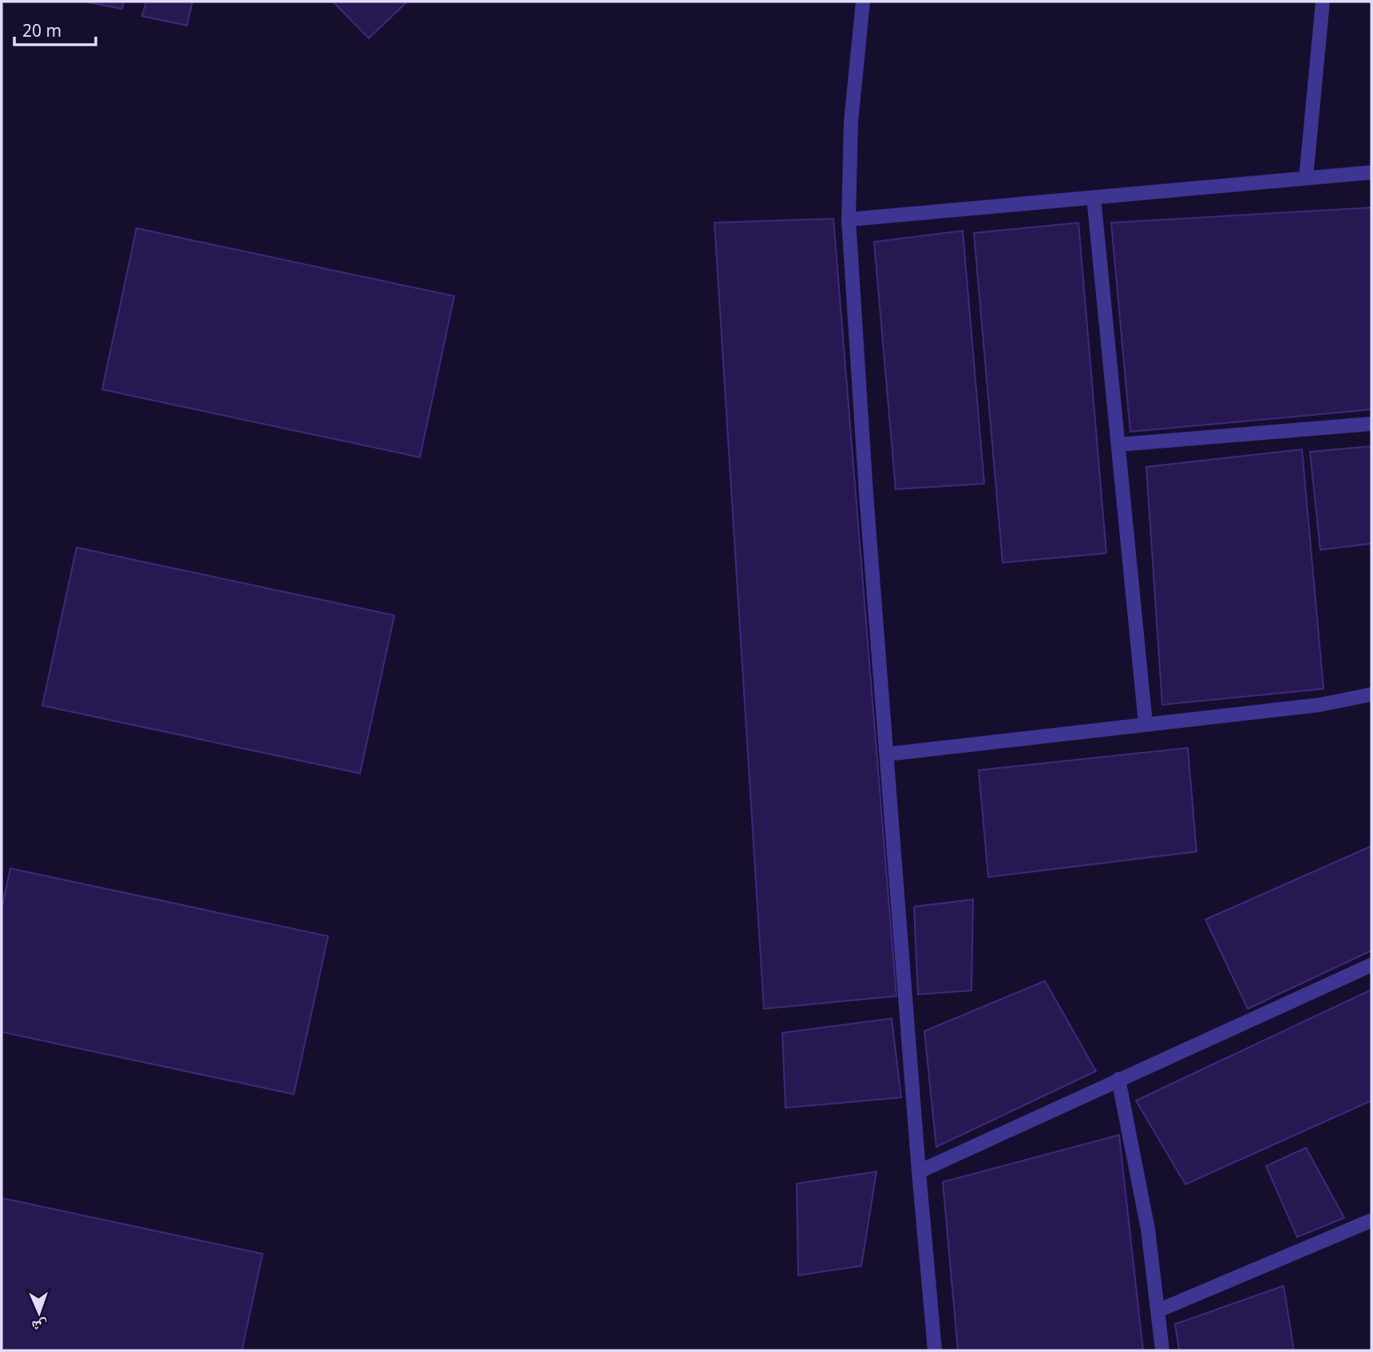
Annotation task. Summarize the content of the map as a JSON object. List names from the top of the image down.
{
  "scale_bar": "20 m",
  "north": "bottom"
}
